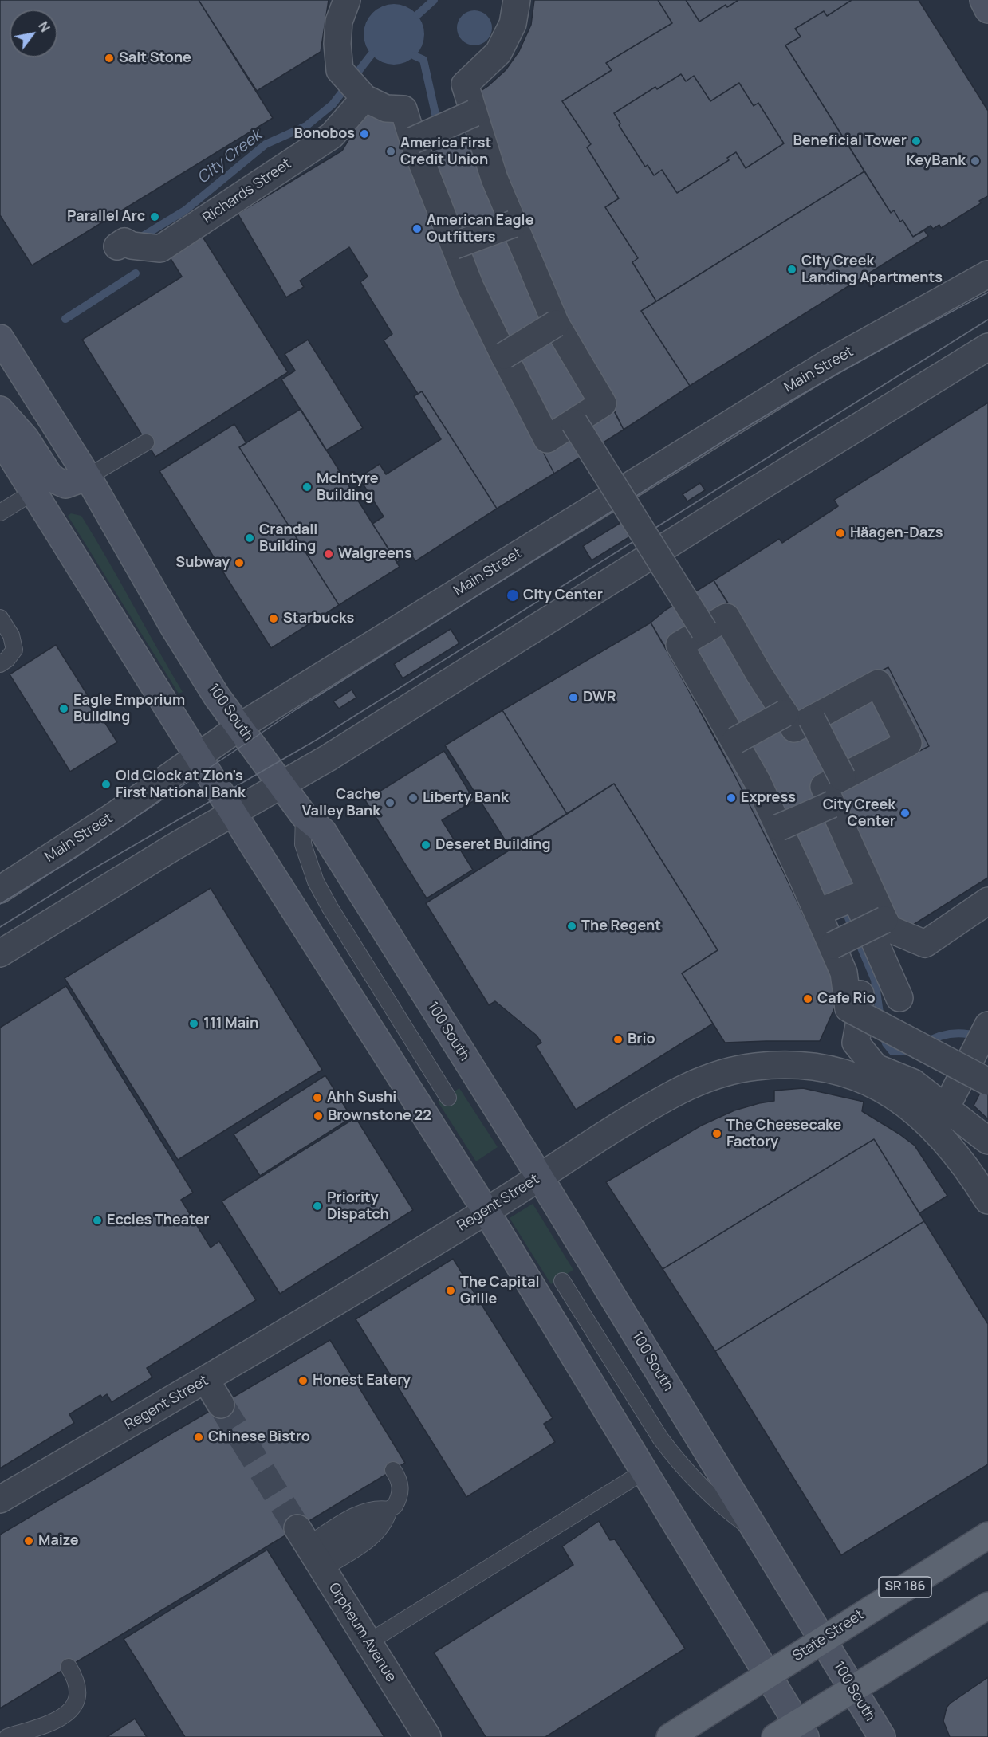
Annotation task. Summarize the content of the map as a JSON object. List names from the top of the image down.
{
  "streets": {
    "main road": ["SR 186", "State Street"],
    "street": [
      "Richards Street",
      "Main Street",
      "100 South",
      "Regent Street",
      "Orpheum Avenue"
    ]
  },
  "crossings": [
    ["Main Street", "100 South"],
    ["100 South", "Regent Street"],
    ["100 South", "State Street"]
  ],
  "water": ["City Creek"],
  "places": [
    "Salt Stone",
    "Bonobos",
    "Beneficial Tower",
    "America First Credit Union",
    "KeyBank",
    "Parallel Arc",
    "American Eagle Outfitters",
    "City Creek Landing Apartments",
    "McIntyre Building",
    "Häagen-Dazs",
    "Crandall Building",
    "Walgreens",
    "Subway",
    "City Center",
    "Starbucks",
    "DWR",
    "Eagle Emporium Building",
    "Old Clock at Zion's First National Bank",
    "Liberty Bank",
    "Express",
    "Cache Valley Bank",
    "City Creek Center",
    "Deseret Building",
    "The Regent",
    "Cafe Rio",
    "111 Main",
    "Brio",
    "Ahh Sushi",
    "Brownstone 22",
    "The Cheesecake Factory",
    "Priority Dispatch",
    "Eccles Theater",
    "The Capital Grille",
    "Honest Eatery",
    "Chinese Bistro",
    "Maize"
  ],
  "north": "top right"
}
